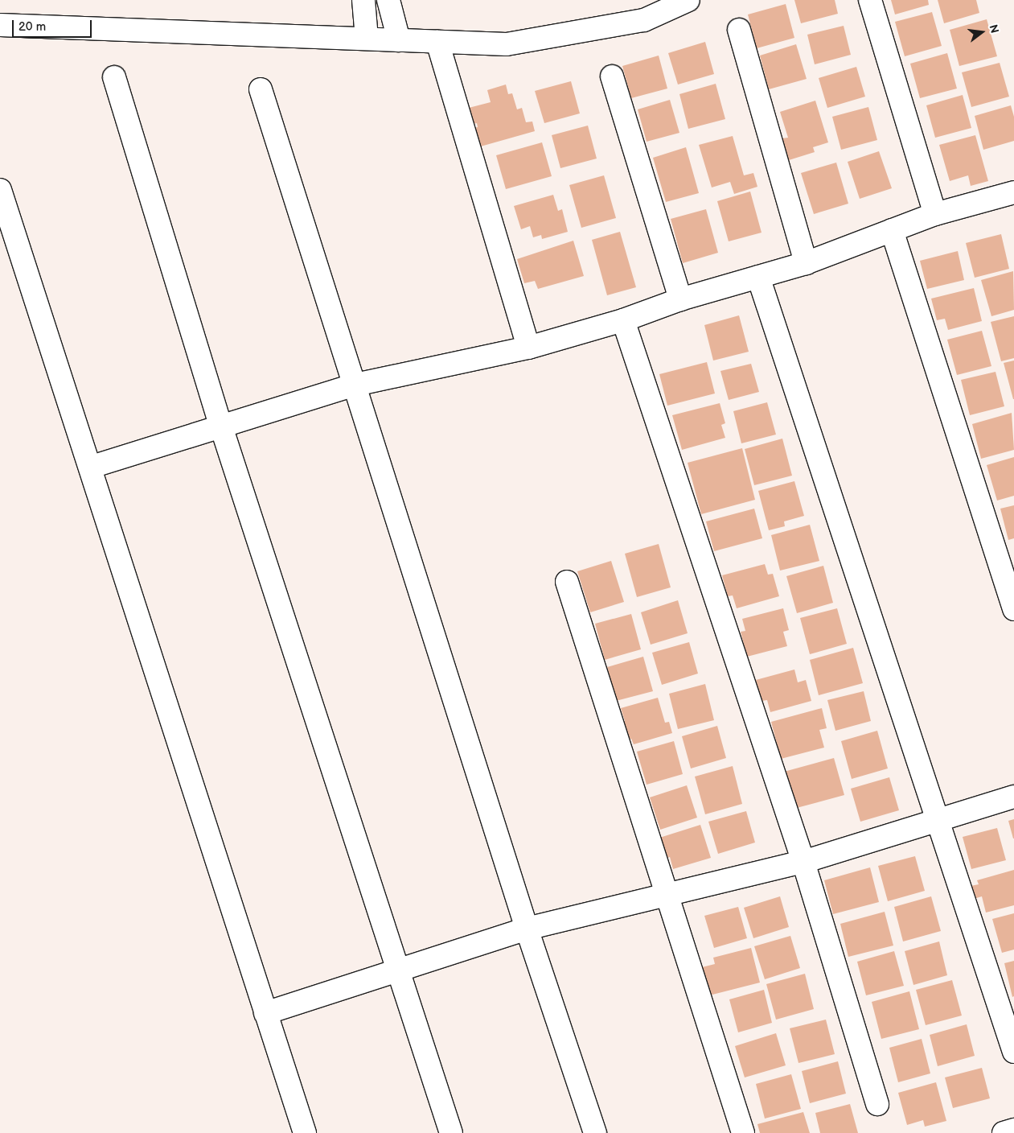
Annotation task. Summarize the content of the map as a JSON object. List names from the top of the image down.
{
  "scale_bar": "20 m",
  "north": "right"
}
